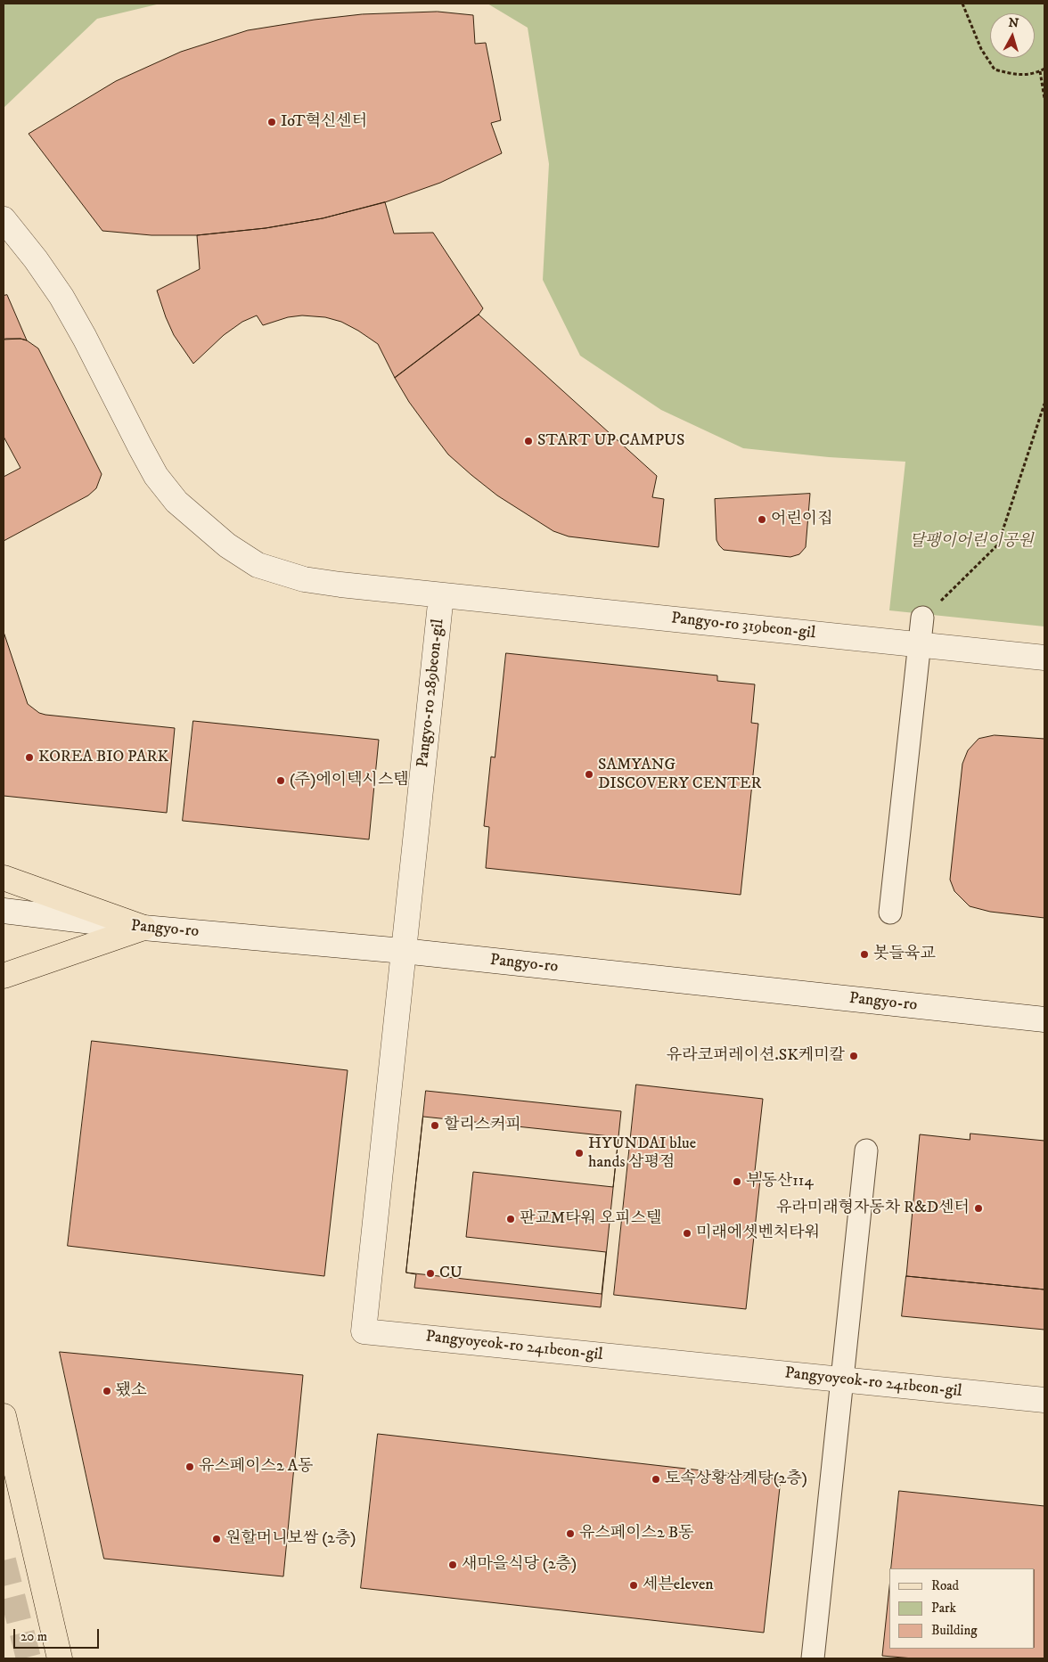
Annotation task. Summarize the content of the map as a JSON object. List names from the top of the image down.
{
  "streets": {
    "street": [
      "Pangyo-ro 319beon-gil",
      "Pangyo-ro 289beon-gil",
      "Pangyo-ro",
      "Pangyoyeok-ro 241beon-gil"
    ]
  },
  "crossings": [
    ["Pangyo-ro 319beon-gil", "Pangyo-ro 289beon-gil"],
    ["Pangyo-ro 289beon-gil", "Pangyo-ro"],
    ["Pangyo-ro 289beon-gil", "Pangyoyeok-ro 241beon-gil"],
    ["Pangyo-ro", "Pangyoyeok-ro 241beon-gil"]
  ],
  "parks": ["달팽이어린이공원"],
  "places": [
    "IoT혁신센터",
    "START UP CAMPUS",
    "어린이집",
    "KOREA BIO PARK",
    "SAMYANG DISCOVERY CENTER",
    "(주)에이텍시스템",
    "봇들육교",
    "유라코퍼레이션.SK케미칼",
    "할리스커피",
    "HYUNDAI blue hands 삼평점",
    "부동산114",
    "유라미래형자동차 R&D센터",
    "판교M타워 오피스텔",
    "미래에셋벤처타워",
    "CU",
    "됐소",
    "유스페이스2 A동",
    "토속상황삼계탕(2층)",
    "유스페이스2 B동",
    "원할머니보쌈 (2층)",
    "새마을식당 (2층)",
    "세븐eleven"
  ],
  "legend": ["Road", "Park", "Building"],
  "scale_bar": "20 m",
  "north": "top"
}
